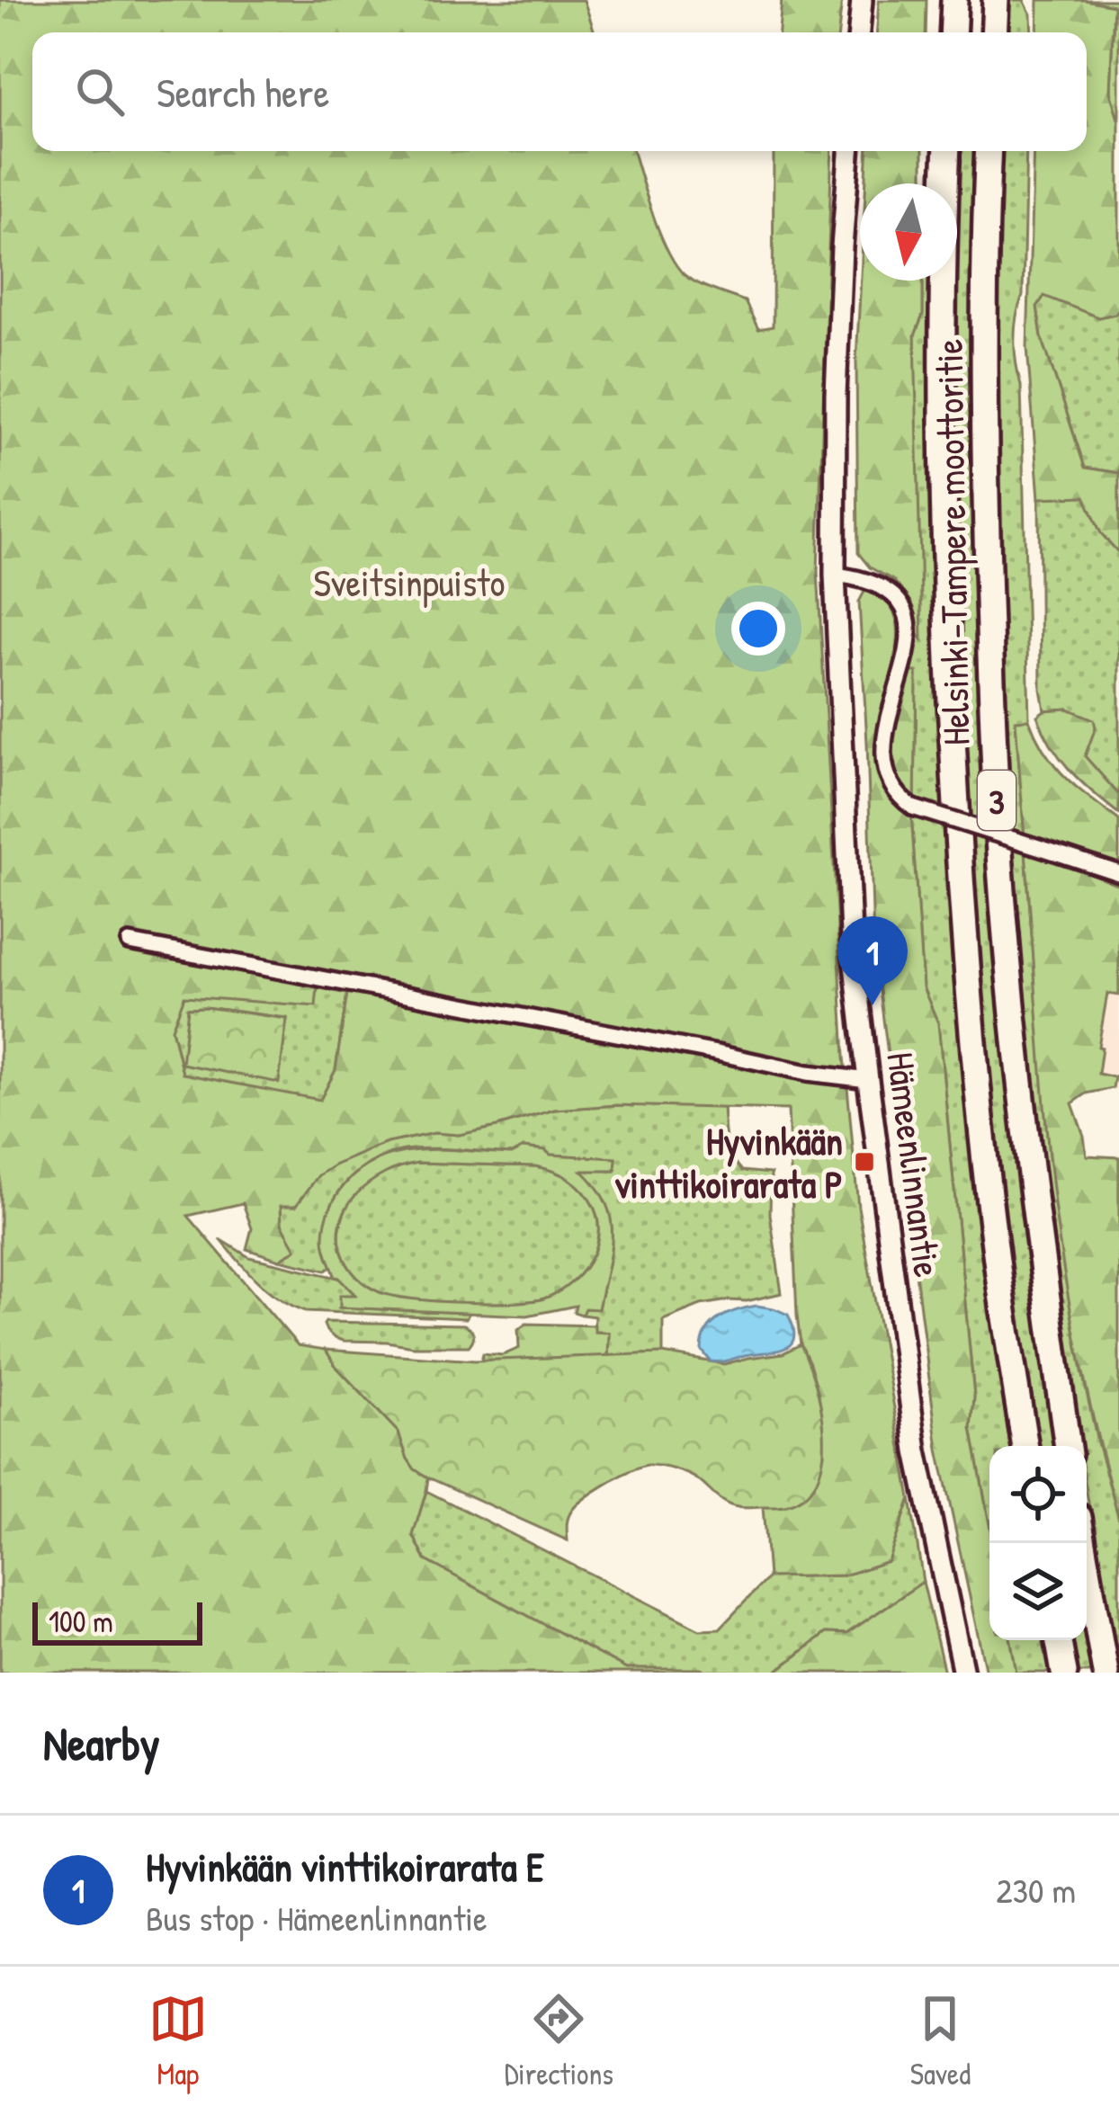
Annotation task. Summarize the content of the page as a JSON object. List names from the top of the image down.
{
  "streets": {
    "highway": ["Helsinki-Tampere moottoritie", "3"],
    "main road": ["Hämeenlinnantie"]
  },
  "parks": ["Sveitsinpuisto"],
  "places": {
    "transit": ["Hyvinkään vinttikoirarata P"]
  },
  "scale_bar": "100 m",
  "north": "bottom",
  "page": {
    "search": "Search here",
    "pins": "1",
    "scale": "100 m",
    "heading": "Nearby",
    "list": [
      {
        "mark": "1",
        "name": "Hyvinkään vinttikoirarata E",
        "note": "Bus stop · Hämeenlinnantie",
        "value": "230 m"
      }
    ],
    "nav": ["Map", "Directions", "Saved"]
  }
}
